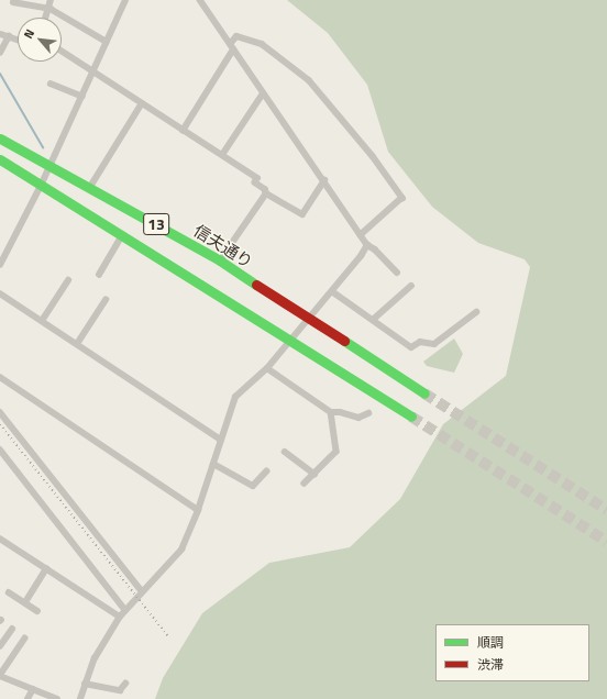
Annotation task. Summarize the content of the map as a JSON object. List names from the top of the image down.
{
  "streets": {
    "highway": ["13", "信夫通り"]
  },
  "legend": ["順調", "渋滞"],
  "north": "top left"
}
